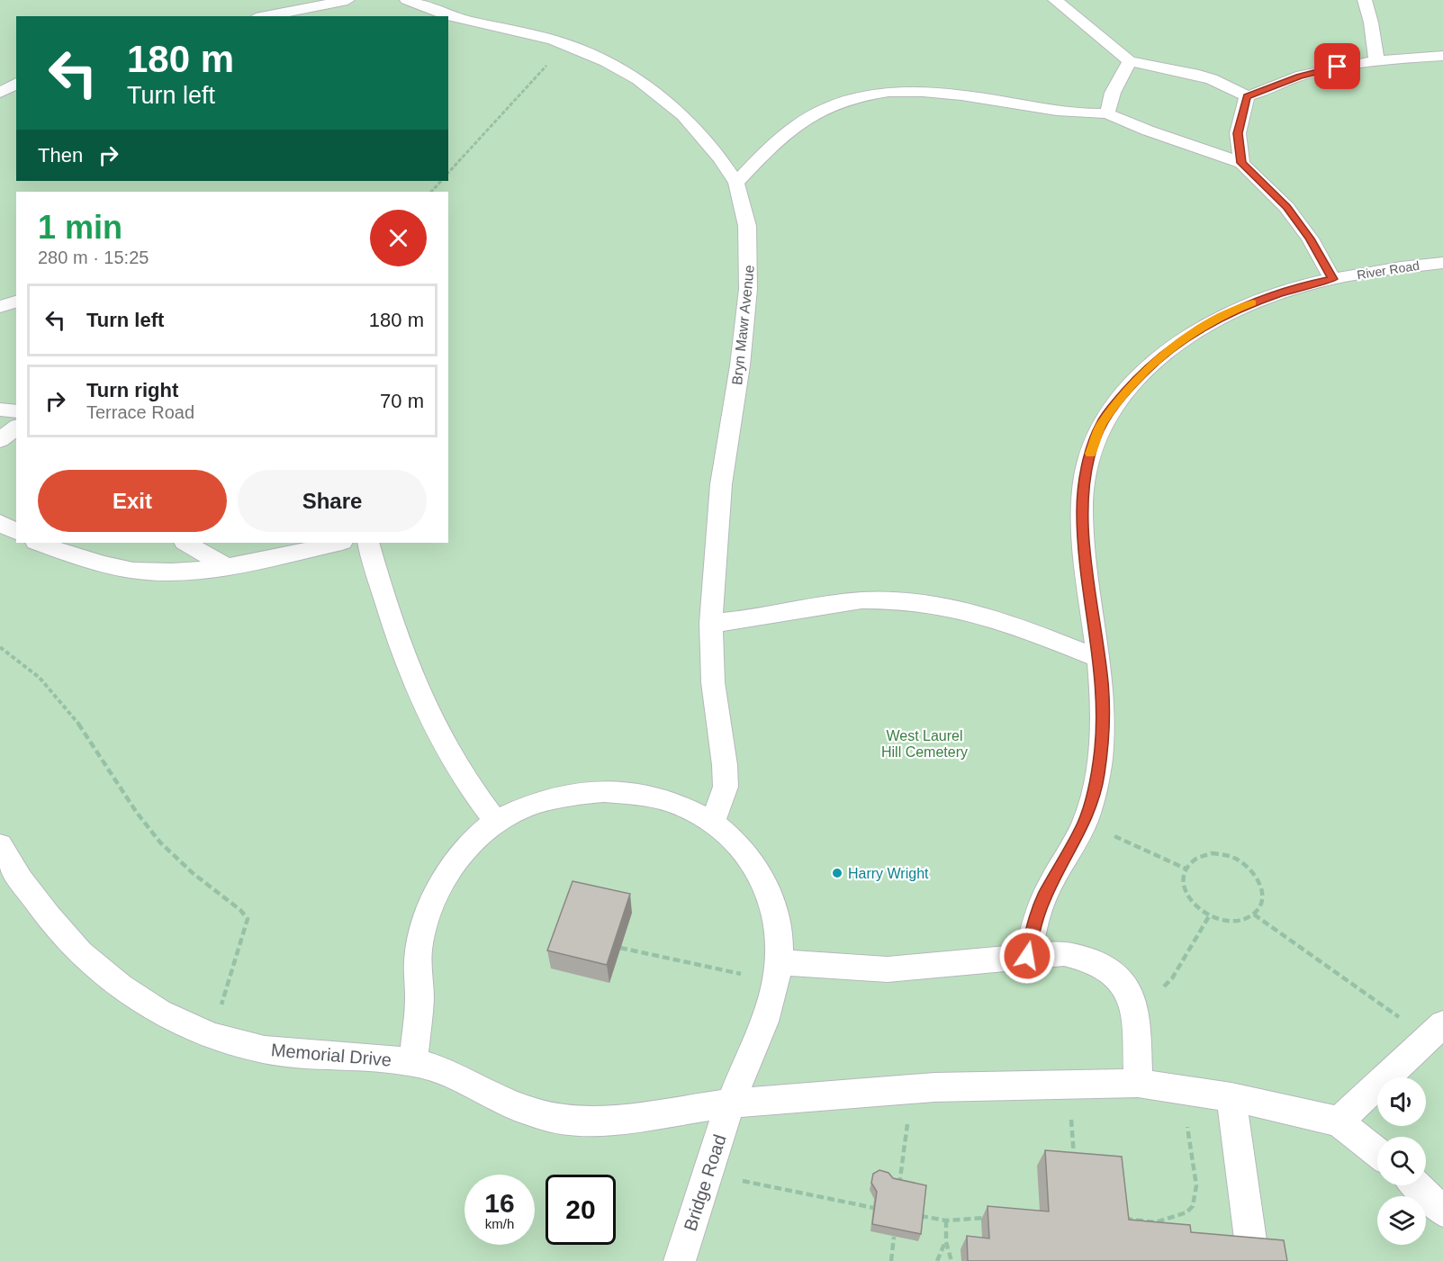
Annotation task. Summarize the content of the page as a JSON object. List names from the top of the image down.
{
  "streets": {
    "lane": [
      "River Road",
      "Bryn Mawr Avenue",
      "Memorial Drive",
      "Bridge Road"
    ]
  },
  "crossings": [
    ["Bryn Mawr Avenue", "Bridge Road"],
    ["Memorial Drive", "Bridge Road"]
  ],
  "parks": ["West Laurel Hill Cemetery"],
  "places": ["Harry Wright"],
  "page": {
    "turn": ["180 m", "Turn left"],
    "then": "Then",
    "heading": ["1 min", "280 m · 15:25"],
    "list": [
      {
        "name": "Turn left",
        "value": "180 m"
      },
      {
        "name": "Turn right",
        "note": "Terrace Road",
        "value": "70 m"
      }
    ],
    "buttons": ["Exit", "Share"],
    "speed": "16 km/h",
    "limit": "20"
  }
}
